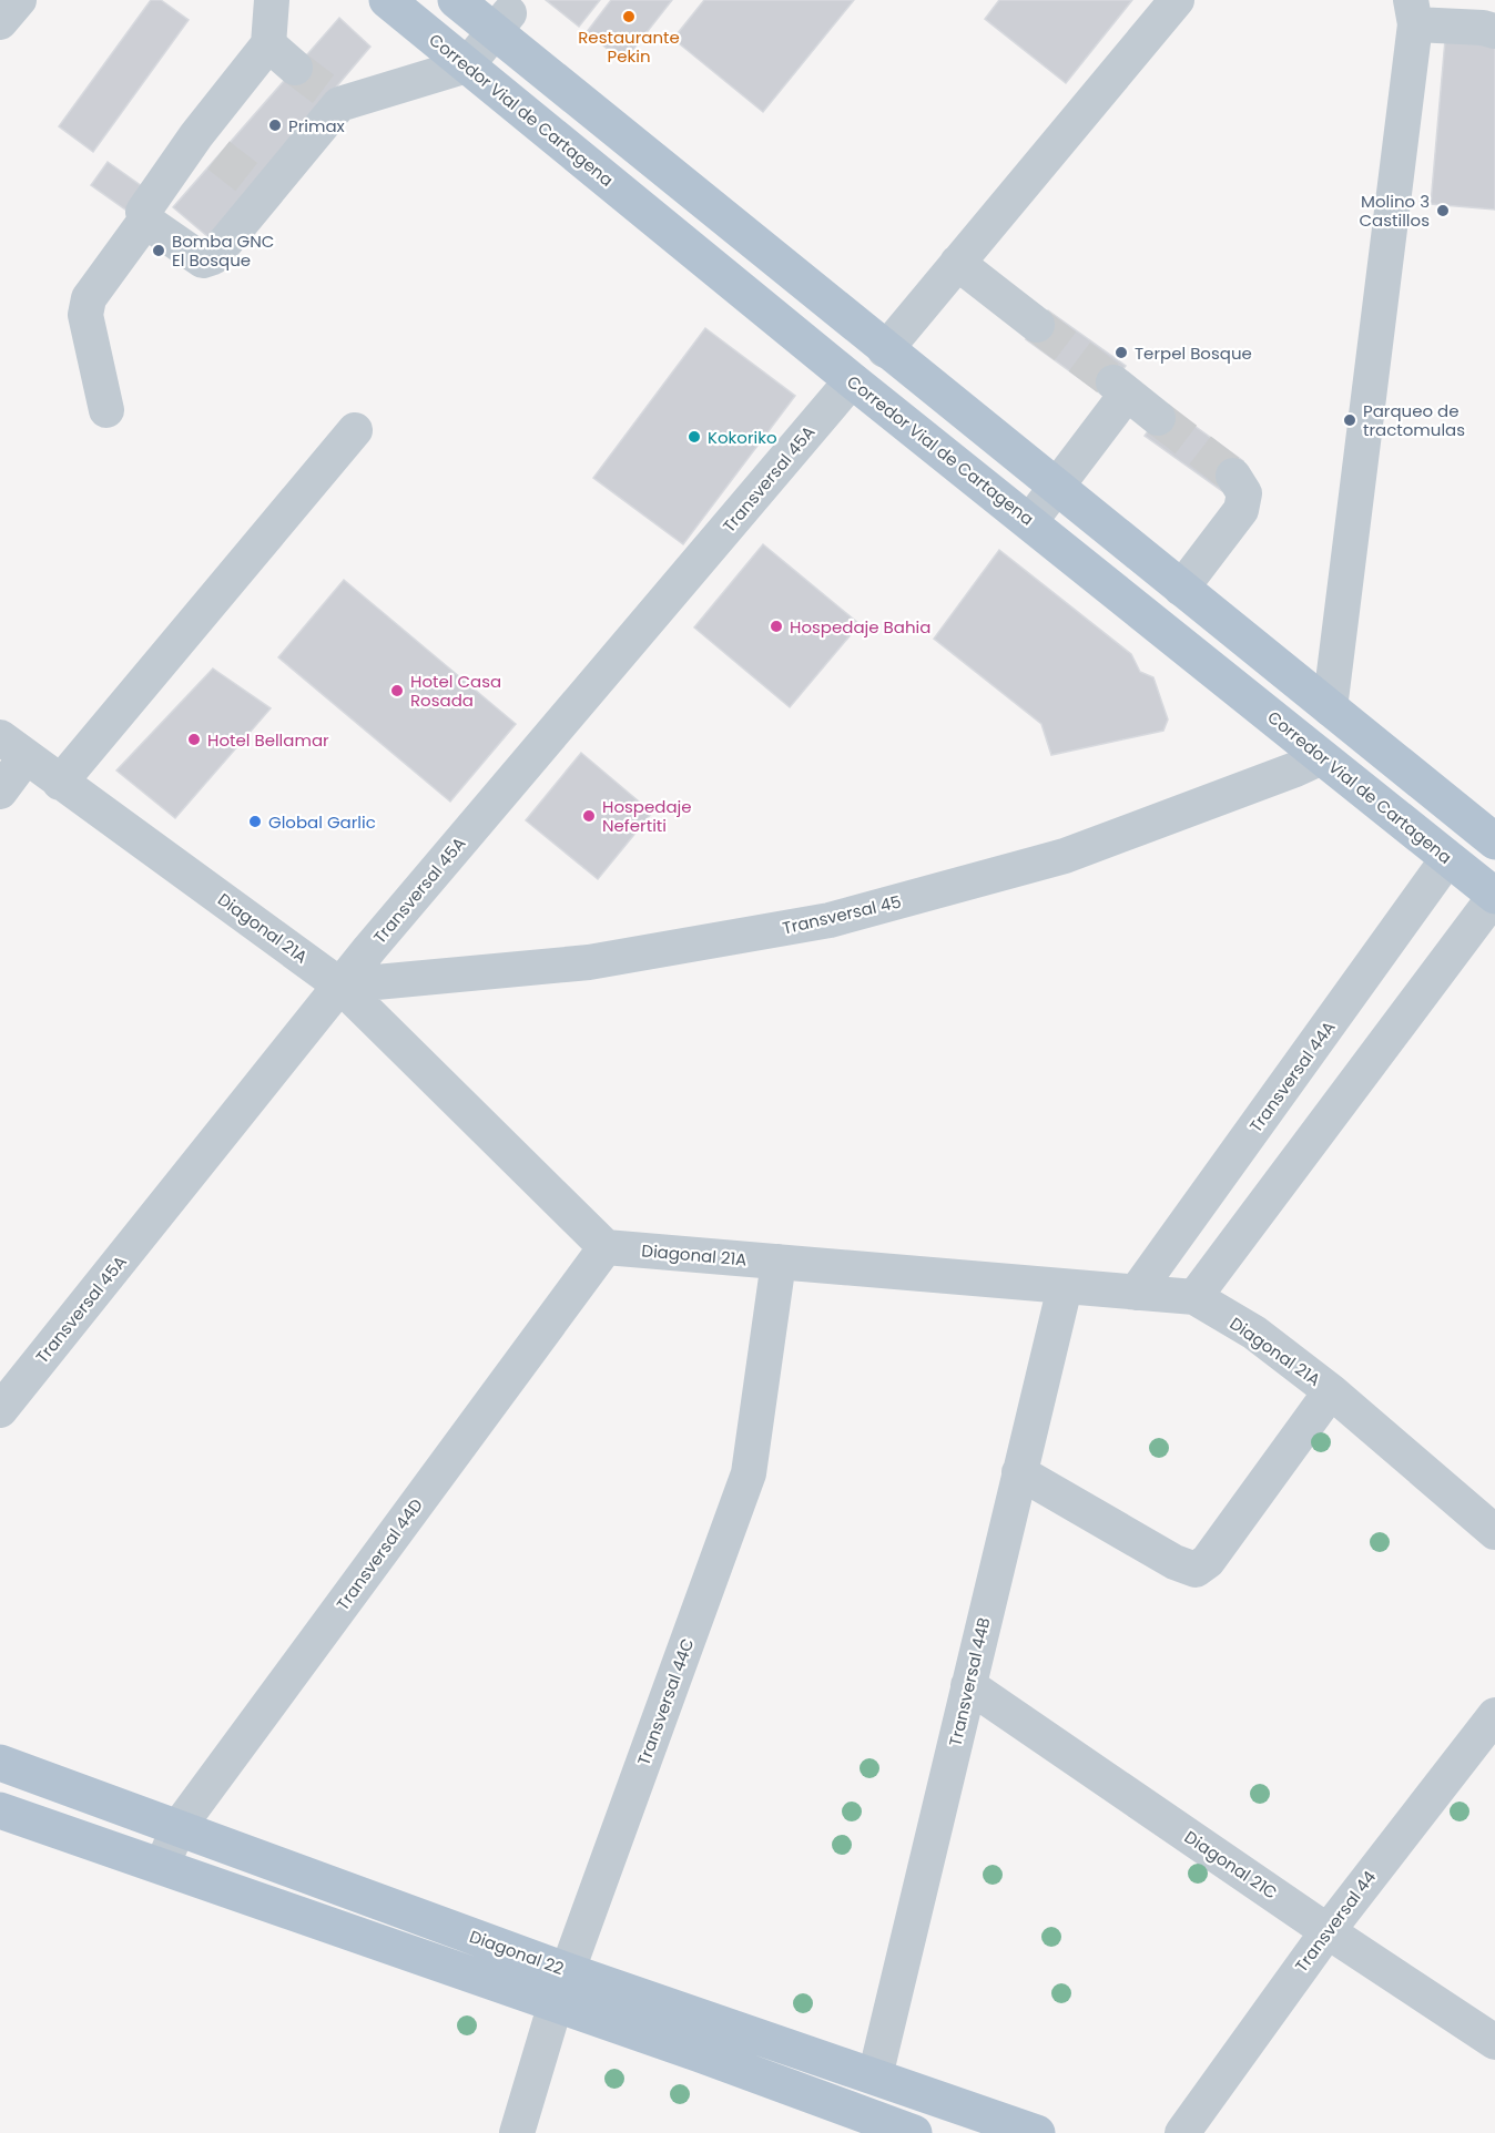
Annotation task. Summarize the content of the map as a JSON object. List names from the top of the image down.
{
  "streets": {
    "main road": ["Corredor Vial de Cartagena", "Diagonal 22"],
    "street": [
      "Transversal 45A",
      "Transversal 45",
      "Diagonal 21A",
      "Transversal 44A",
      "Transversal 44D",
      "Transversal 44B",
      "Transversal 44C",
      "Diagonal 21C",
      "Transversal 44"
    ]
  },
  "crossings": [
    ["Corredor Vial de Cartagena", "Transversal 45A"],
    ["Corredor Vial de Cartagena", "Transversal 45"],
    ["Corredor Vial de Cartagena", "Transversal 44A"],
    ["Transversal 45A", "Transversal 45"],
    ["Transversal 45A", "Diagonal 21A"],
    ["Transversal 45", "Diagonal 21A"],
    ["Diagonal 21A", "Transversal 44A"],
    ["Diagonal 21A", "Transversal 44D"],
    ["Diagonal 21A", "Transversal 44B"],
    ["Diagonal 21A", "Transversal 44C"],
    ["Transversal 44D", "Diagonal 22"],
    ["Transversal 44B", "Diagonal 21C"],
    ["Transversal 44B", "Diagonal 22"],
    ["Transversal 44C", "Diagonal 22"],
    ["Diagonal 21C", "Transversal 44"]
  ],
  "places": [
    "Restaurante Pekin",
    "Primax",
    "Molino 3 Castillos",
    "Bomba GNC El Bosque",
    "Terpel Bosque",
    "Parqueo de tractomulas",
    "Kokoriko",
    "Hospedaje Bahia",
    "Hotel Casa Rosada",
    "Hotel Bellamar",
    "Hospedaje Nefertiti",
    "Global Garlic"
  ]
}
